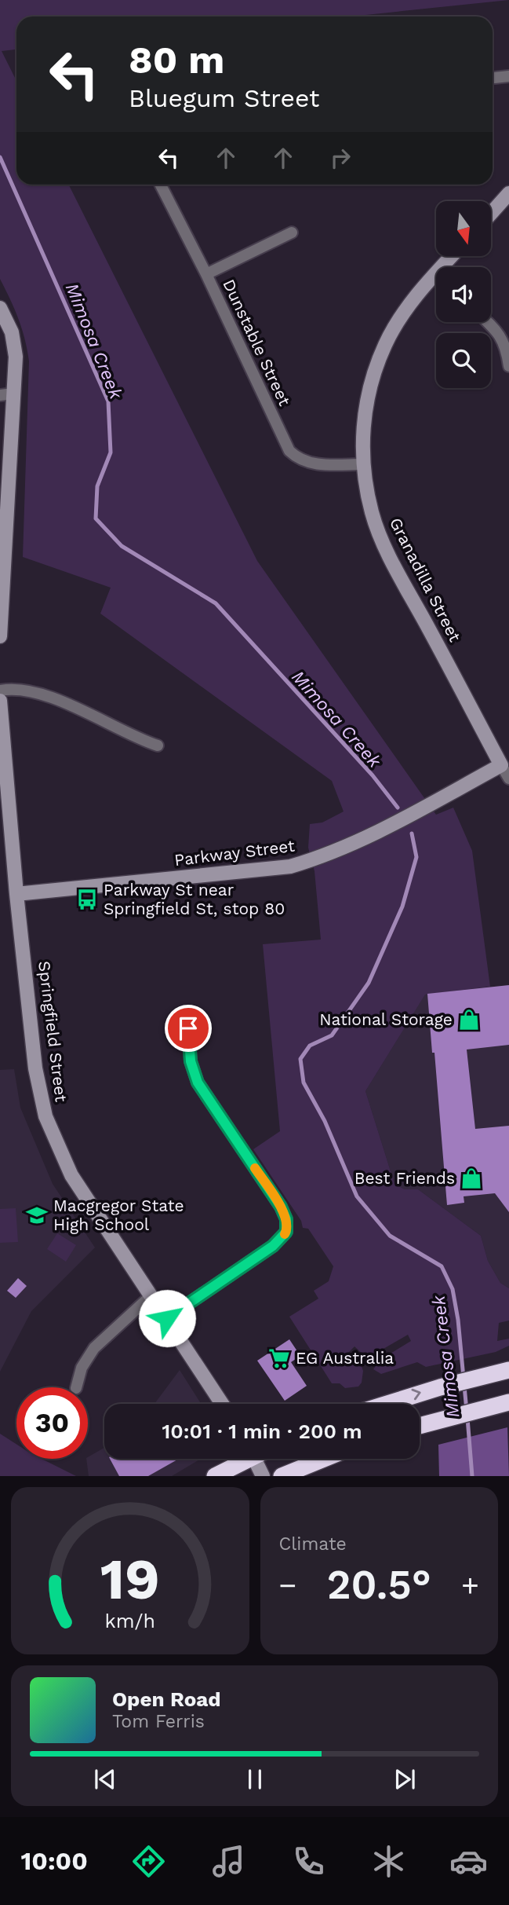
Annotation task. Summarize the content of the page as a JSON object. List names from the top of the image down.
{
  "streets": {
    "street": [
      "Dunstable Street",
      "Granadilla Street",
      "Parkway Street",
      "Springfield Street"
    ]
  },
  "crossings": [
    ["Dunstable Street", "Granadilla Street"],
    ["Granadilla Street", "Parkway Street"],
    ["Parkway Street", "Springfield Street"]
  ],
  "water": ["Mimosa Creek"],
  "places": {
    "bus stop": ["Parkway St near Springfield St, stop 80"],
    "shop": ["National Storage", "Best Friends"],
    "school or university": ["Macgregor State High School"],
    "supermarket": ["EG Australia"]
  },
  "north": "bottom",
  "page": {
    "turn": ["80 m", "Bluegum Street"],
    "limit": "30",
    "trip": "10:01 · 1 min · 200 m",
    "tile": "Climate",
    "heat": ["−", "20.5°", "+"],
    "song": ["Open Road", "Tom Ferris"],
    "tabs": "10:00",
    "gauge": ["19", "km/h"]
  }
}
